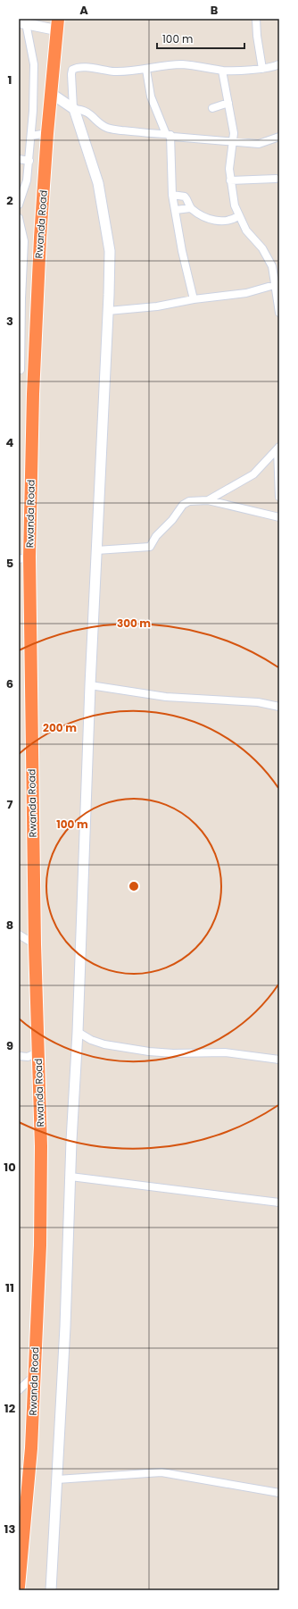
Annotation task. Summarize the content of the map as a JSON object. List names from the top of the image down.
{
  "streets": {
    "highway": ["Rwanda Road"]
  },
  "scale_bar": "100 m",
  "grid": {
    "columns": ["A", "B"],
    "rows": [
      "1",
      "2",
      "3",
      "4",
      "5",
      "6",
      "7",
      "8",
      "9",
      "10",
      "11",
      "12",
      "13"
    ]
  },
  "rings": ["300 m", "200 m", "100 m"]
}
